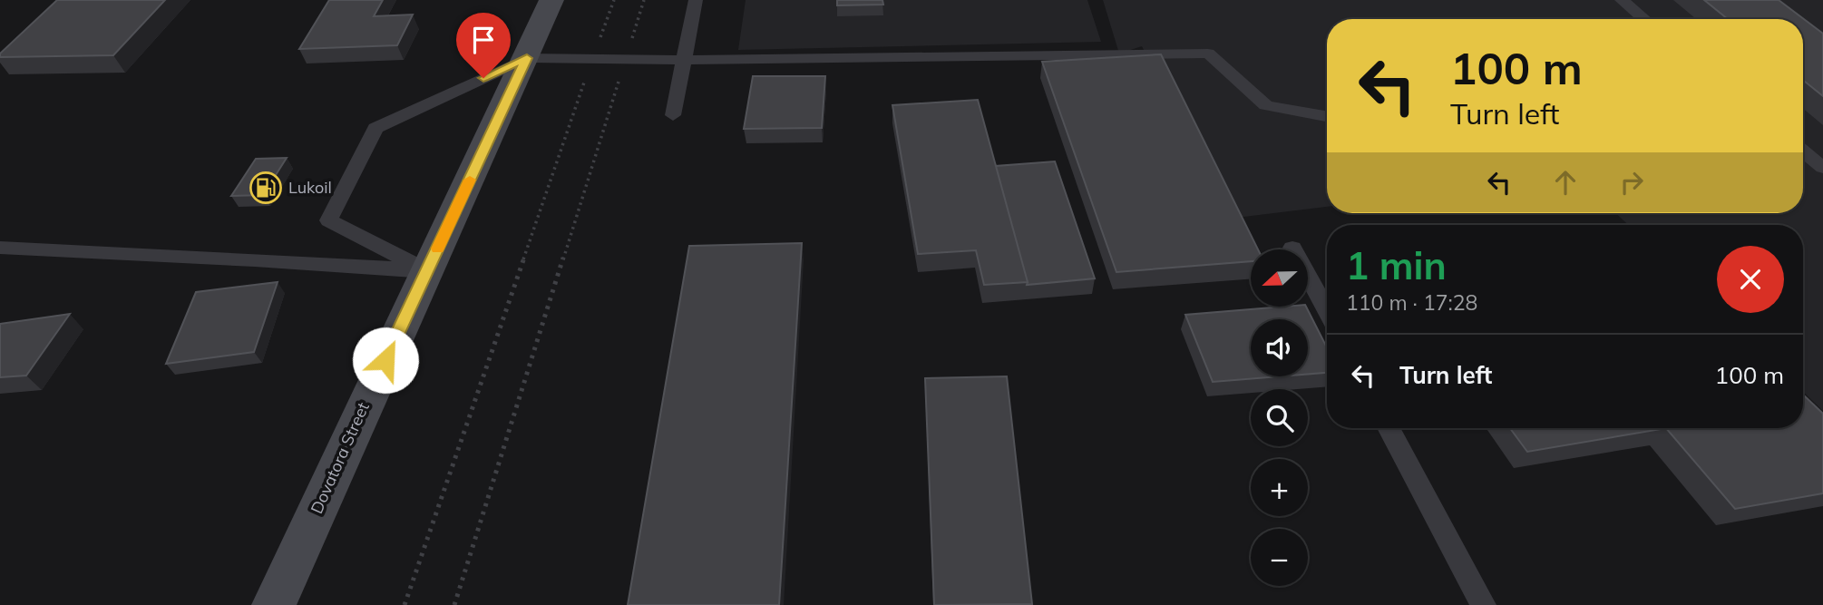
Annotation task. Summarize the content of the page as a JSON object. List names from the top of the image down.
{
  "streets": {
    "main road": ["Dovatora Street"]
  },
  "places": {
    "fuel station": ["Lukoil"]
  },
  "north": "left",
  "page": {
    "turn": ["100 m", "Turn left"],
    "heading": ["1 min", "110 m · 17:28"],
    "map_buttons": ["+", "−"],
    "list": [
      {
        "name": "Turn left",
        "value": "100 m"
      }
    ]
  }
}
